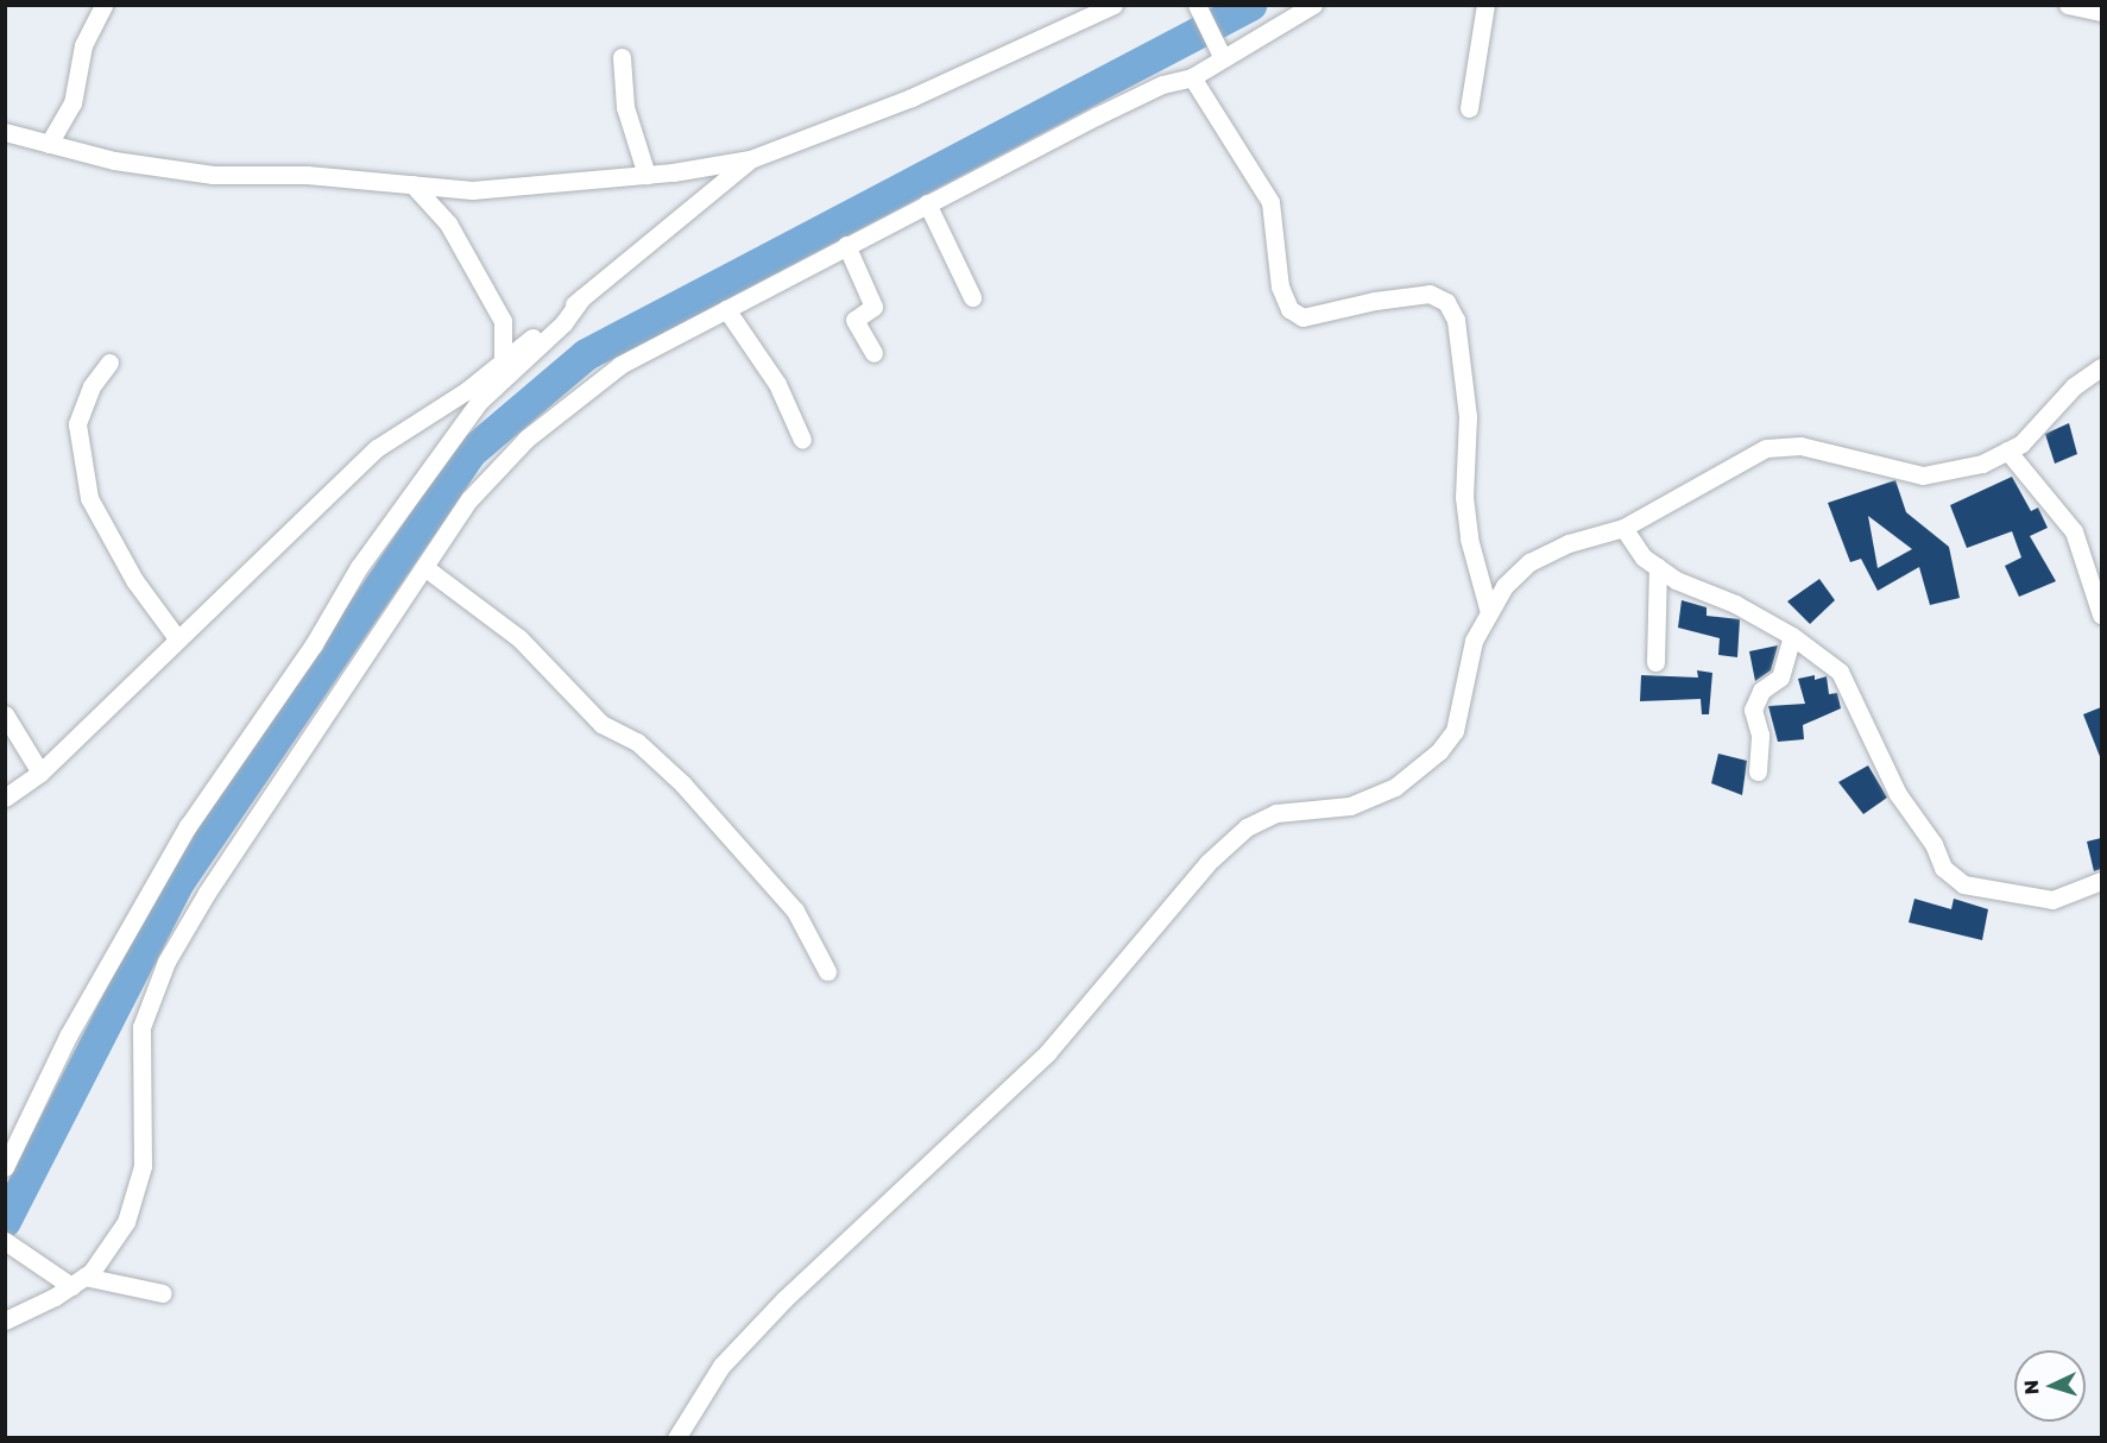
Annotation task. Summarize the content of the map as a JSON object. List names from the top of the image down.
{
  "north": "left"
}
